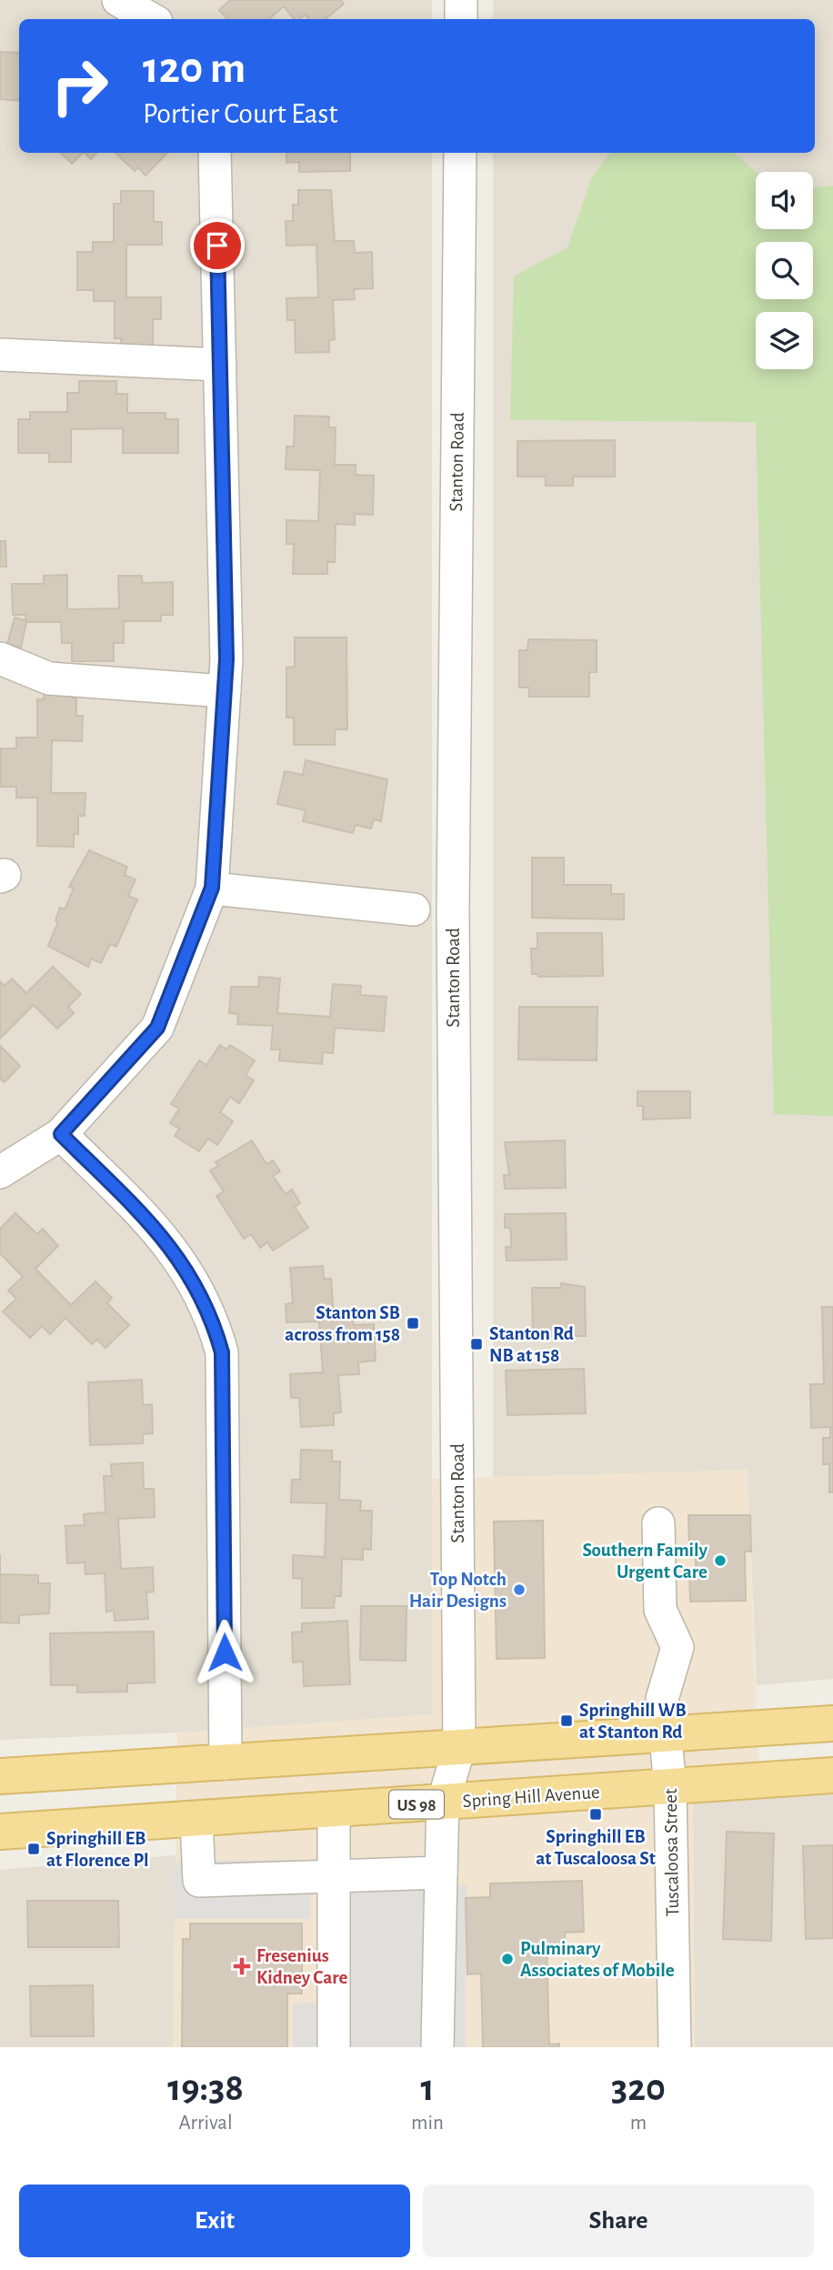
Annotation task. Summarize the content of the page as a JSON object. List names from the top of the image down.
{
  "streets": {
    "main road": ["Spring Hill Avenue", "US 98"],
    "street": ["Stanton Road", "Tuscaloosa Street"]
  },
  "crossings": [
    ["Stanton Road", "Spring Hill Avenue"],
    ["Spring Hill Avenue", "Tuscaloosa Street"]
  ],
  "places": {
    "transit": [
      "Stanton SB across from 158",
      "Stanton Rd NB at 158",
      "Springhill WB at Stanton Rd",
      "Springhill EB at Tuscaloosa St",
      "Springhill EB at Florence Pl"
    ],
    "other": ["Southern Family Urgent Care", "Top Notch Hair Designs", "Pulminary Associates of Mobile"],
    "health": ["Fresenius Kidney Care"]
  },
  "page": {
    "turn": ["120 m", "Portier Court East"],
    "eta": [
      "19:38",
      "Arrival",
      "1",
      "min",
      "320",
      "m"
    ],
    "buttons": ["Exit", "Share"]
  }
}
